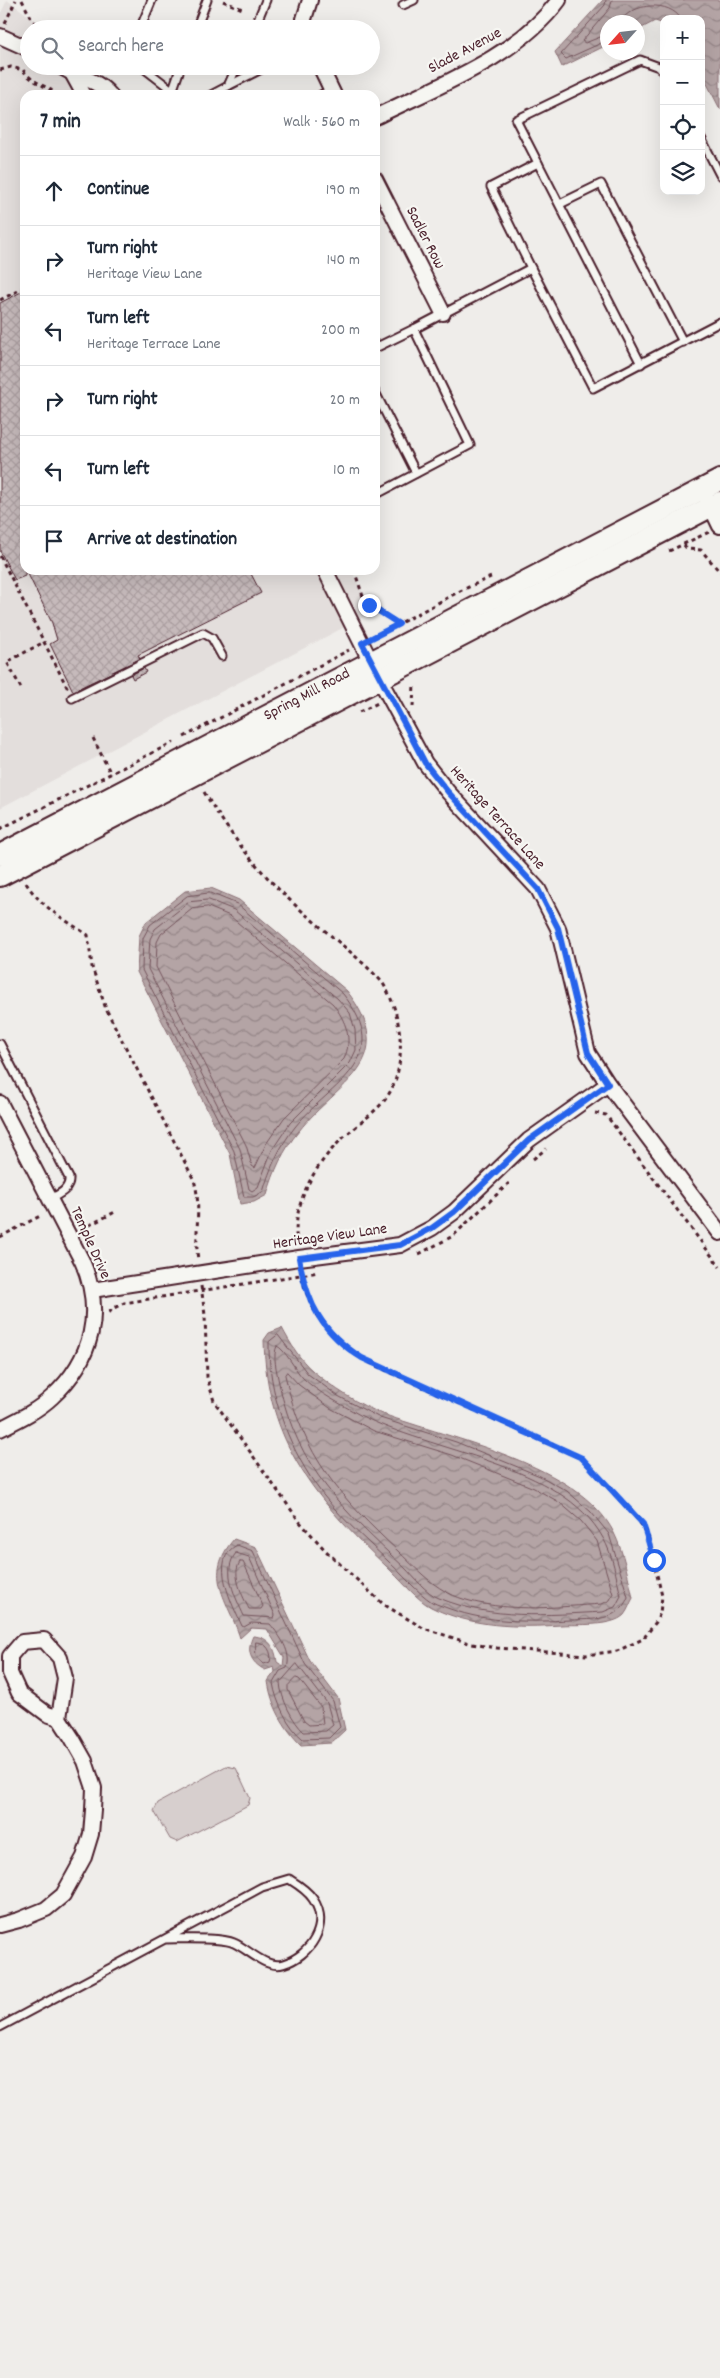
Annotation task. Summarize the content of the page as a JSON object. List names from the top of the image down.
{
  "streets": {
    "street": [
      "Slade Avenue",
      "Sadler Row",
      "Spring Mill Road",
      "Heritage Terrace Lane",
      "Heritage View Lane",
      "Temple Drive"
    ]
  },
  "crossings": [
    ["Spring Mill Road", "Heritage Terrace Lane"],
    ["Heritage Terrace Lane", "Heritage View Lane"],
    ["Heritage View Lane", "Temple Drive"]
  ],
  "north": "bottom left",
  "page": {
    "map_buttons": ["+", "−"],
    "search": "Search here",
    "heading": ["7 min", "Walk · 560 m"],
    "list": [
      ["Continue", "190 m"],
      ["Turn right", "Heritage View Lane", "140 m"],
      ["Turn left", "Heritage Terrace Lane", "200 m"],
      ["Turn right", "20 m"],
      ["Turn left", "10 m"],
      "Arrive at destination"
    ]
  }
}
